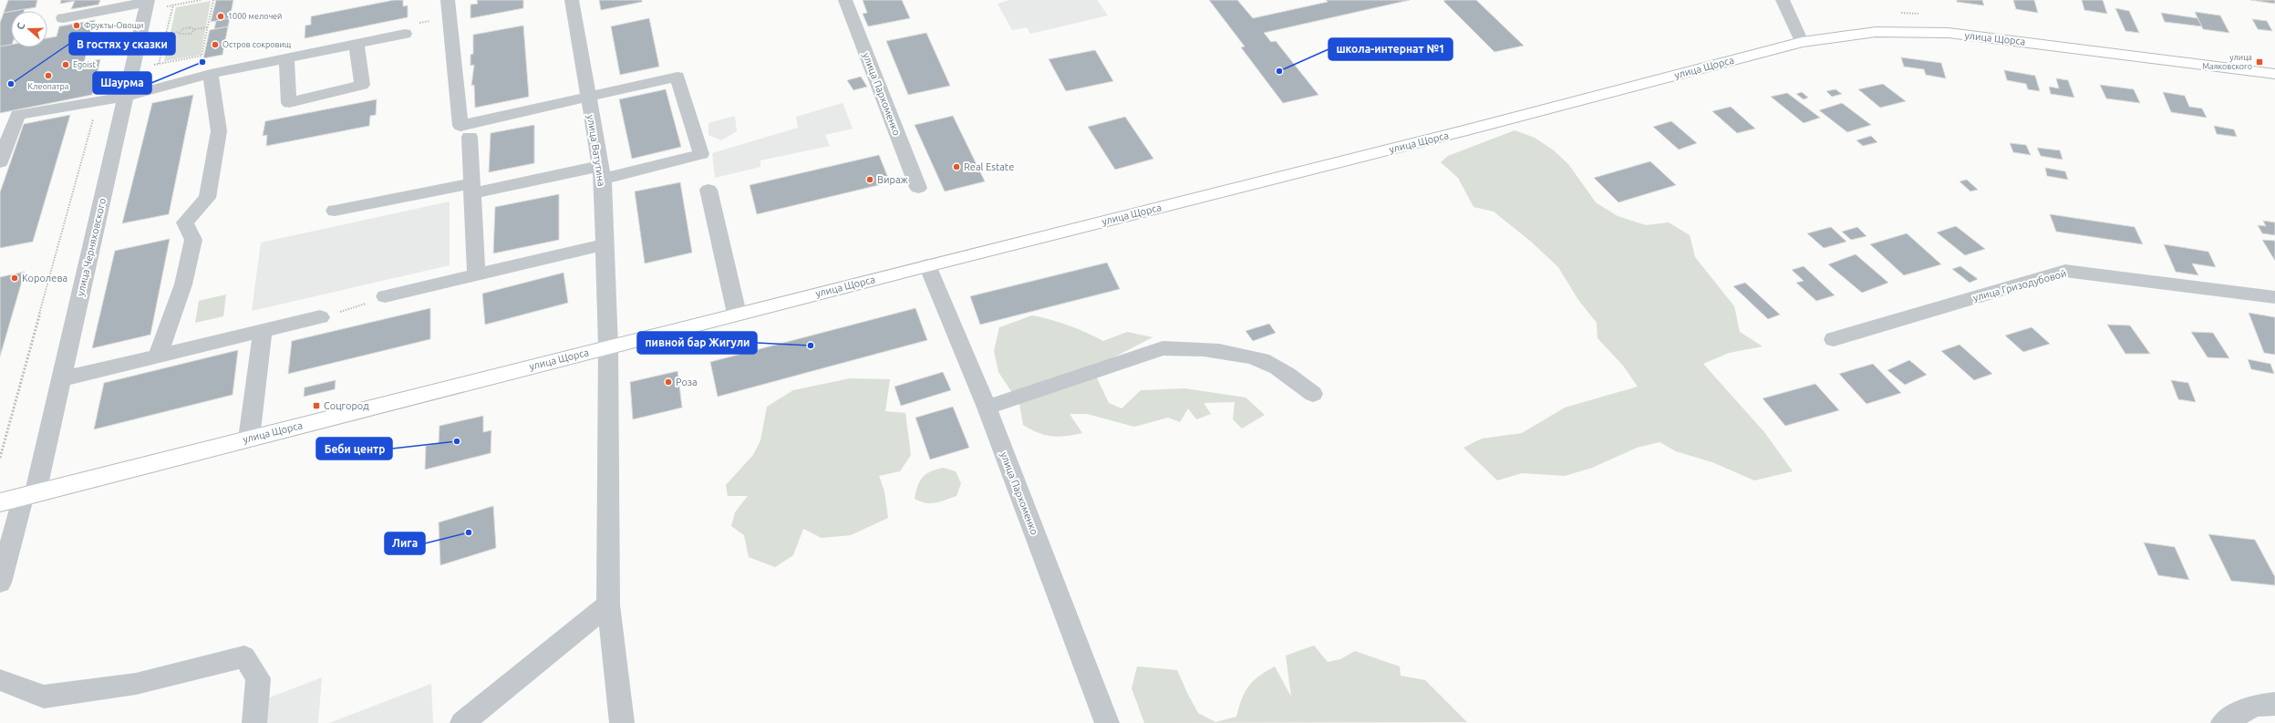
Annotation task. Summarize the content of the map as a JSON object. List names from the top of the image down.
{
  "streets": {
    "main road": ["улица Щорса"],
    "street": [
      "улица Пархоменко",
      "улица Ватутина",
      "улица Черняховского",
      "улица Гризодубовой"
    ]
  },
  "crossings": [
    ["улица Щорса", "улица Пархоменко"],
    ["улица Щорса", "улица Ватутина"],
    ["улица Щорса", "улица Черняховского"]
  ],
  "places": {
    "other": [
      "1000 мелочей",
      "Фрукты-Овощи",
      "Остров сокровищ",
      "Шаурма",
      "Egoist",
      "школа-интернат №1",
      "Клеопатра",
      "В гостях у сказки",
      "Real Estate",
      "Вираж",
      "Королева",
      "пивной бар Жигули",
      "Роза",
      "Беби центр",
      "Лига"
    ],
    "transit": ["улица Маяковского", "Соцгород"]
  },
  "north": "left"
}
